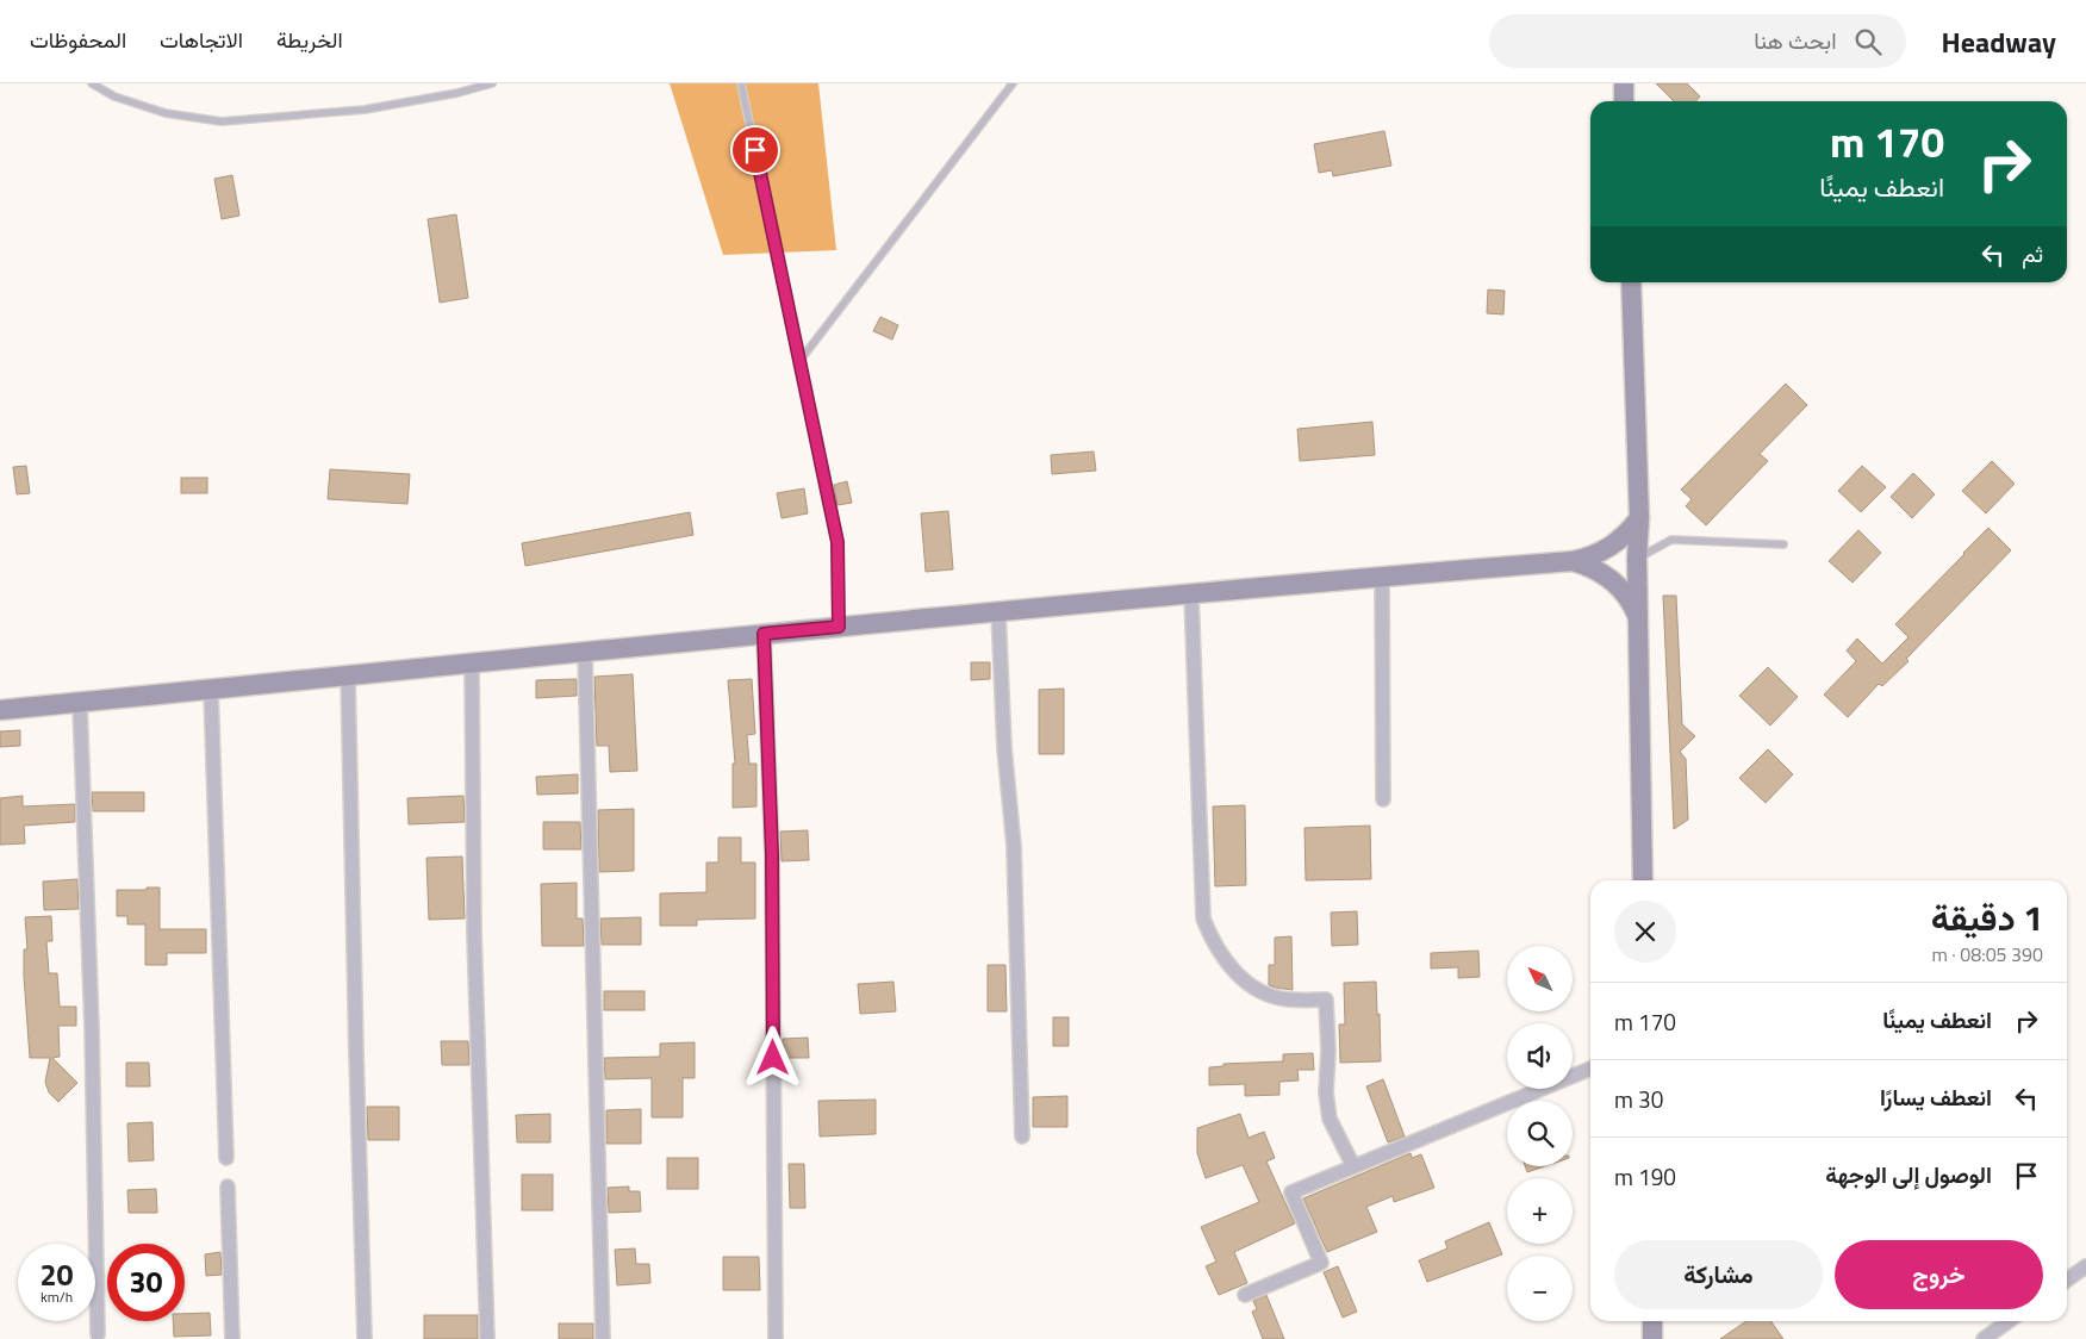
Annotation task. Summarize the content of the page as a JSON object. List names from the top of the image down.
{
  "north": "top left",
  "page": {
    "header": "Headway",
    "search": "ابحث هنا",
    "nav": ["الخريطة", "الاتجاهات", "المحفوظات"],
    "turn": ["170 m", "انعطف يمينًا"],
    "then": "ثم",
    "heading": ["1 دقيقة", "390 m · 08:05"],
    "map_buttons": ["+", "−"],
    "list": [
      {
        "name": "انعطف يمينًا",
        "value": "170 m"
      },
      {
        "name": "انعطف يسارًا",
        "value": "30 m"
      },
      {
        "name": "الوصول إلى الوجهة",
        "value": "190 m"
      }
    ],
    "buttons": ["خروج", "مشاركة"],
    "speed": "20 km/h",
    "limit": "30"
  }
}
